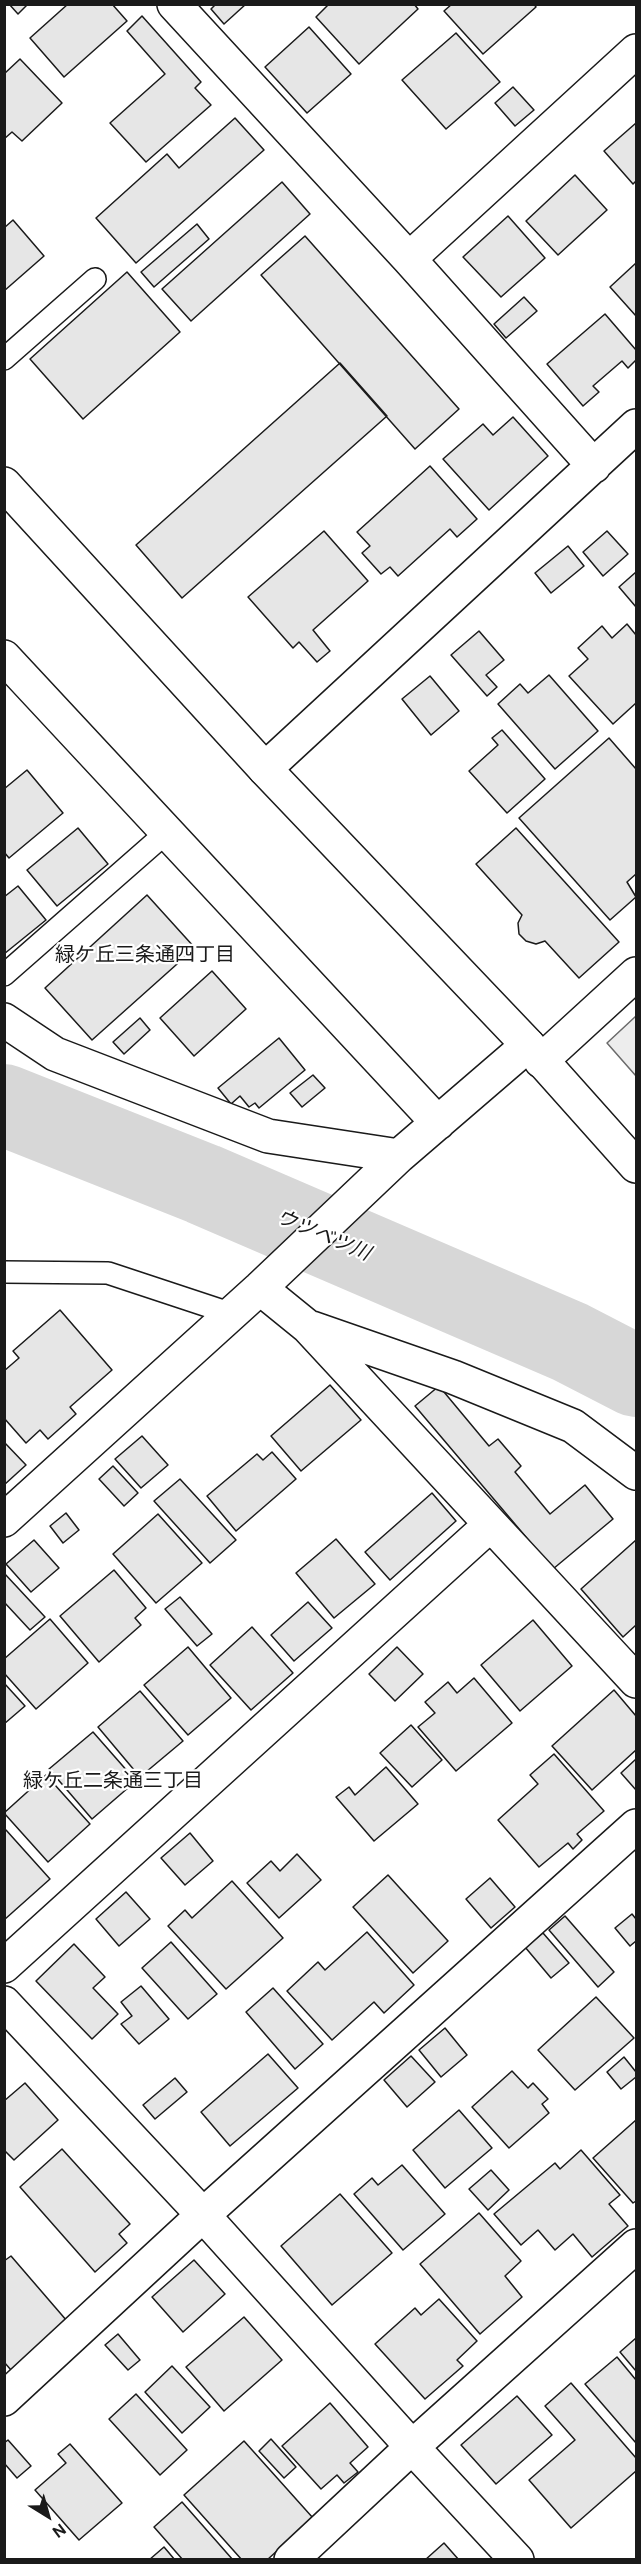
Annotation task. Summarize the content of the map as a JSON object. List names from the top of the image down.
{
  "districts": ["緑ケ丘三条通四丁目", "緑ケ丘二条通三丁目"],
  "water": ["ウツベツ川"],
  "north": "bottom right"
}
